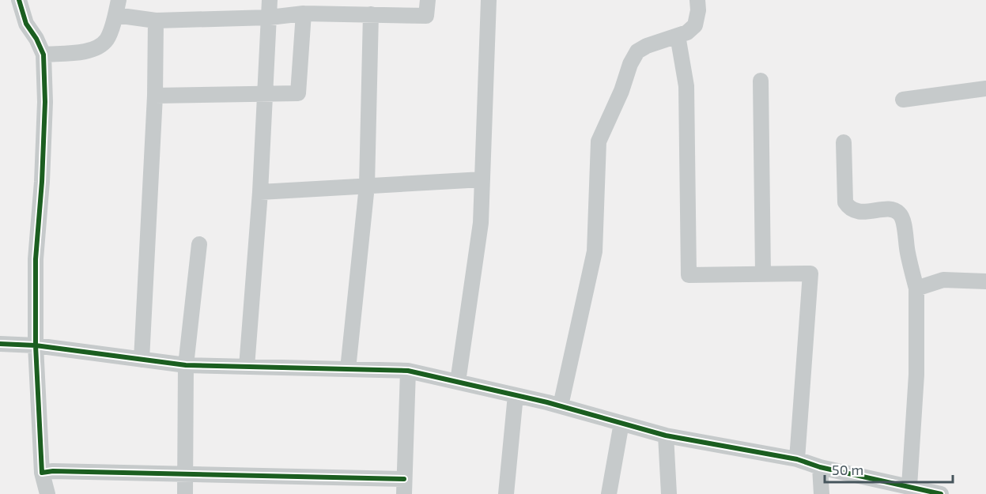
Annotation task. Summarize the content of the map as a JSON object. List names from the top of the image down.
{
  "scale_bar": "50 m"
}
